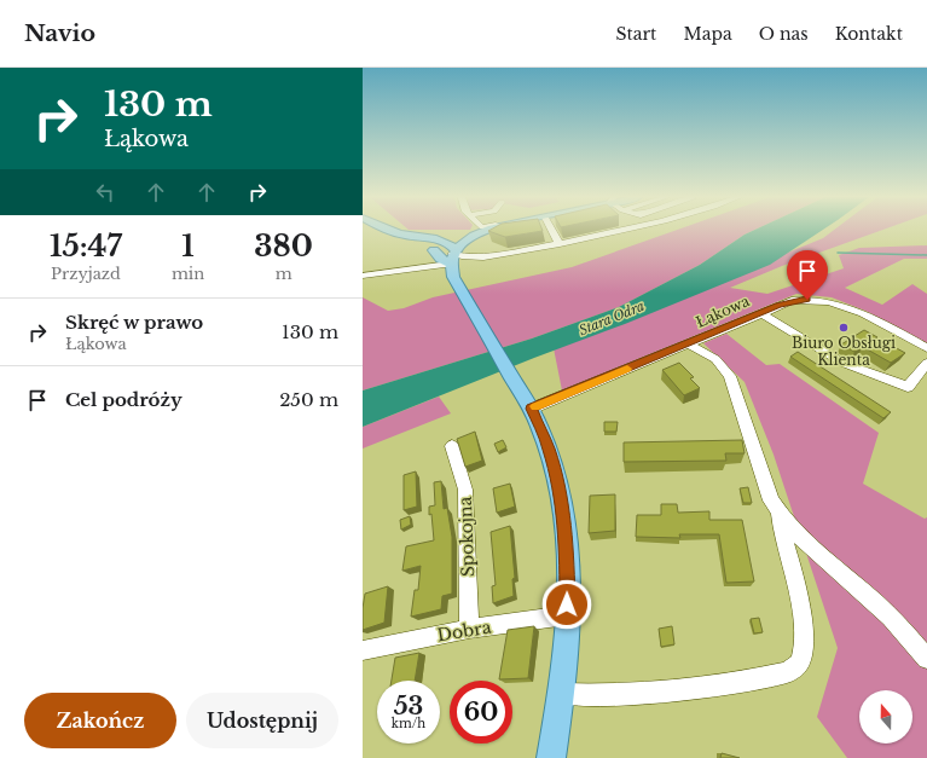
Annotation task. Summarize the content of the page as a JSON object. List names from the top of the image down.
{
  "streets": {
    "street": ["Łąkowa", "Spokojna", "Dobra"]
  },
  "crossings": [
    ["Spokojna", "Dobra"]
  ],
  "water": ["Stara Odra"],
  "places": ["Biuro Obsługi Klienta"],
  "north": "top",
  "page": {
    "header": "Navio",
    "nav": [
      "Start",
      "Mapa",
      "O nas",
      "Kontakt"
    ],
    "turn": ["130 m", "Łąkowa"],
    "eta": [
      "15:47",
      "Przyjazd",
      "1",
      "min",
      "380",
      "m"
    ],
    "list": [
      {
        "name": "Skręć w prawo",
        "note": "Łąkowa",
        "value": "130 m"
      },
      {
        "name": "Cel podróży",
        "value": "250 m"
      }
    ],
    "speed": "53 km/h",
    "limit": "60",
    "buttons": ["Zakończ", "Udostępnij"]
  }
}
